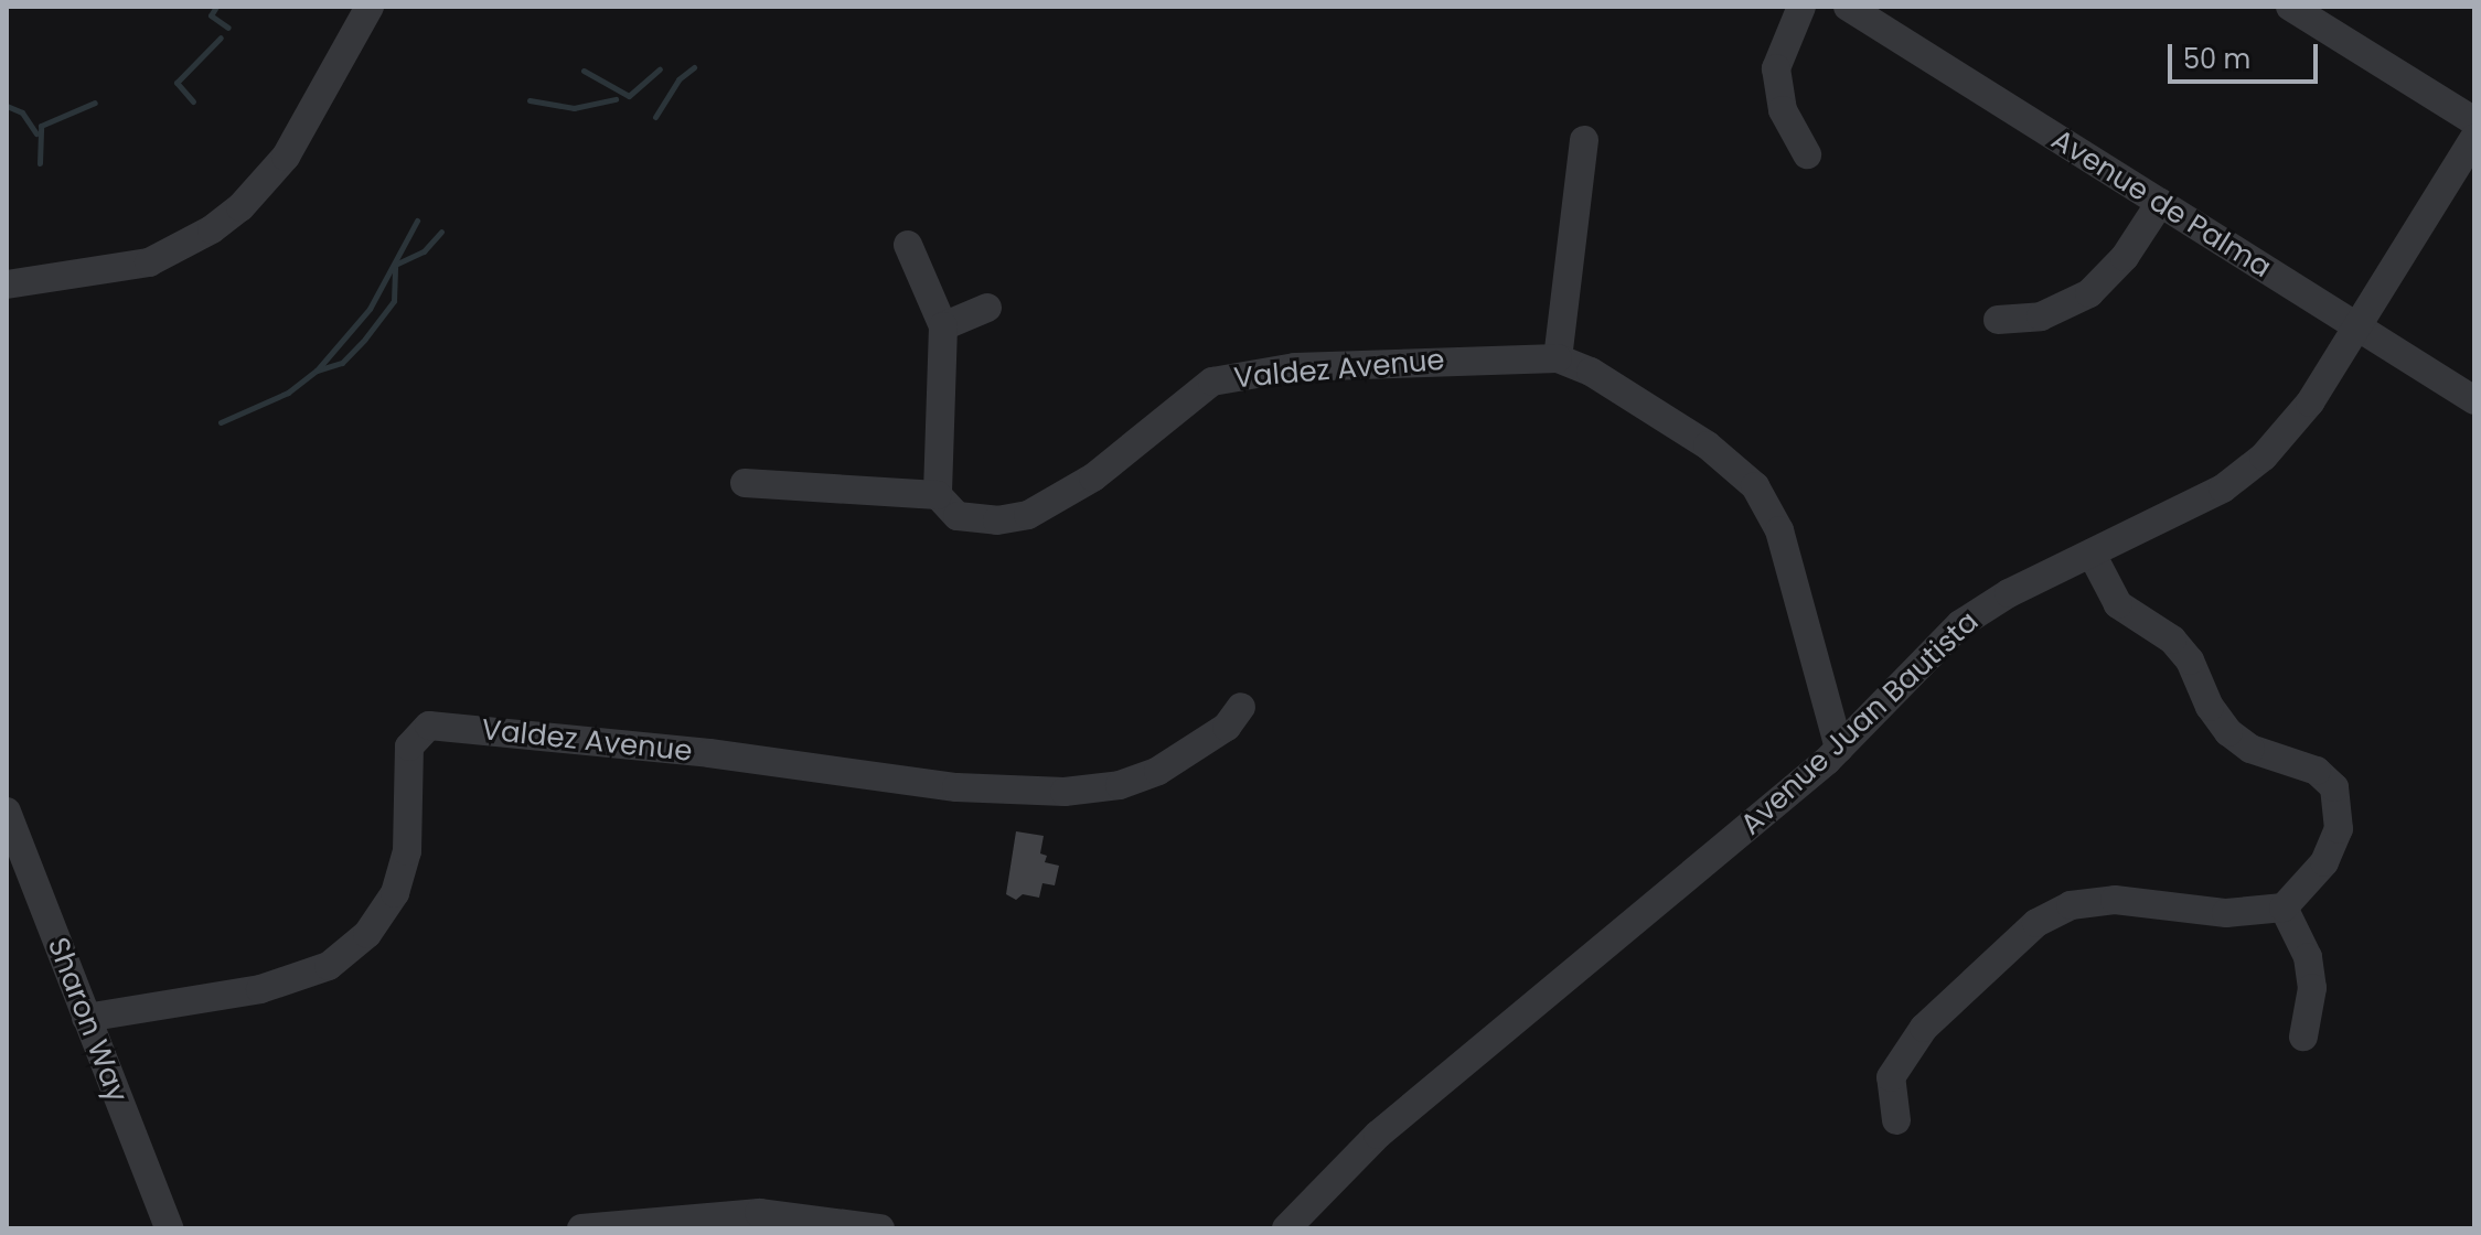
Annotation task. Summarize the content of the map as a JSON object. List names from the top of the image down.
{
  "streets": {
    "street": [
      "Avenue de Palma",
      "Valdez Avenue",
      "Avenue Juan Bautista",
      "Sharon Way"
    ]
  },
  "crossings": [
    ["Avenue de Palma", "Avenue Juan Bautista"],
    ["Valdez Avenue", "Sharon Way"]
  ],
  "scale_bar": "50 m"
}
